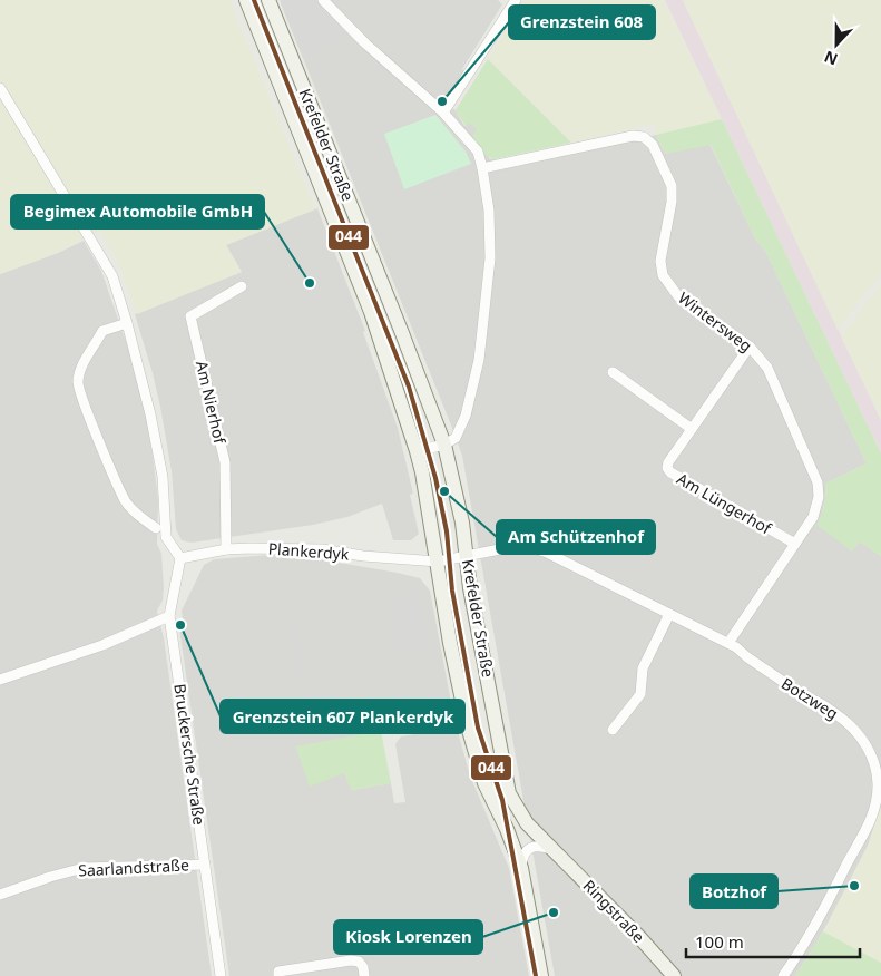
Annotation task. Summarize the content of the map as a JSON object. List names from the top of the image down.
{
  "streets": {
    "street": [
      "Krefelder Straße",
      "Wintersweg",
      "Am Nierhof",
      "Am Lüngerhof",
      "Plankerdyk",
      "Botzweg",
      "Bruckersche Straße",
      "Saarlandstraße",
      "Ringstraße"
    ]
  },
  "crossings": [
    ["Krefelder Straße", "Plankerdyk"],
    ["Krefelder Straße", "Botzweg"],
    ["Krefelder Straße", "Ringstraße"],
    ["Wintersweg", "Am Lüngerhof"],
    ["Wintersweg", "Botzweg"],
    ["Am Nierhof", "Plankerdyk"],
    ["Plankerdyk", "Botzweg"],
    ["Plankerdyk", "Bruckersche Straße"],
    ["Bruckersche Straße", "Saarlandstraße"]
  ],
  "places": [
    "Grenzstein 608",
    "Begimex Automobile GmbH",
    "Am Schützenhof",
    "Grenzstein 607 Plankerdyk",
    "Botzhof",
    "Kiosk Lorenzen"
  ],
  "lines": ["transit line 044"],
  "scale_bar": "100 m",
  "north": "bottom"
}
